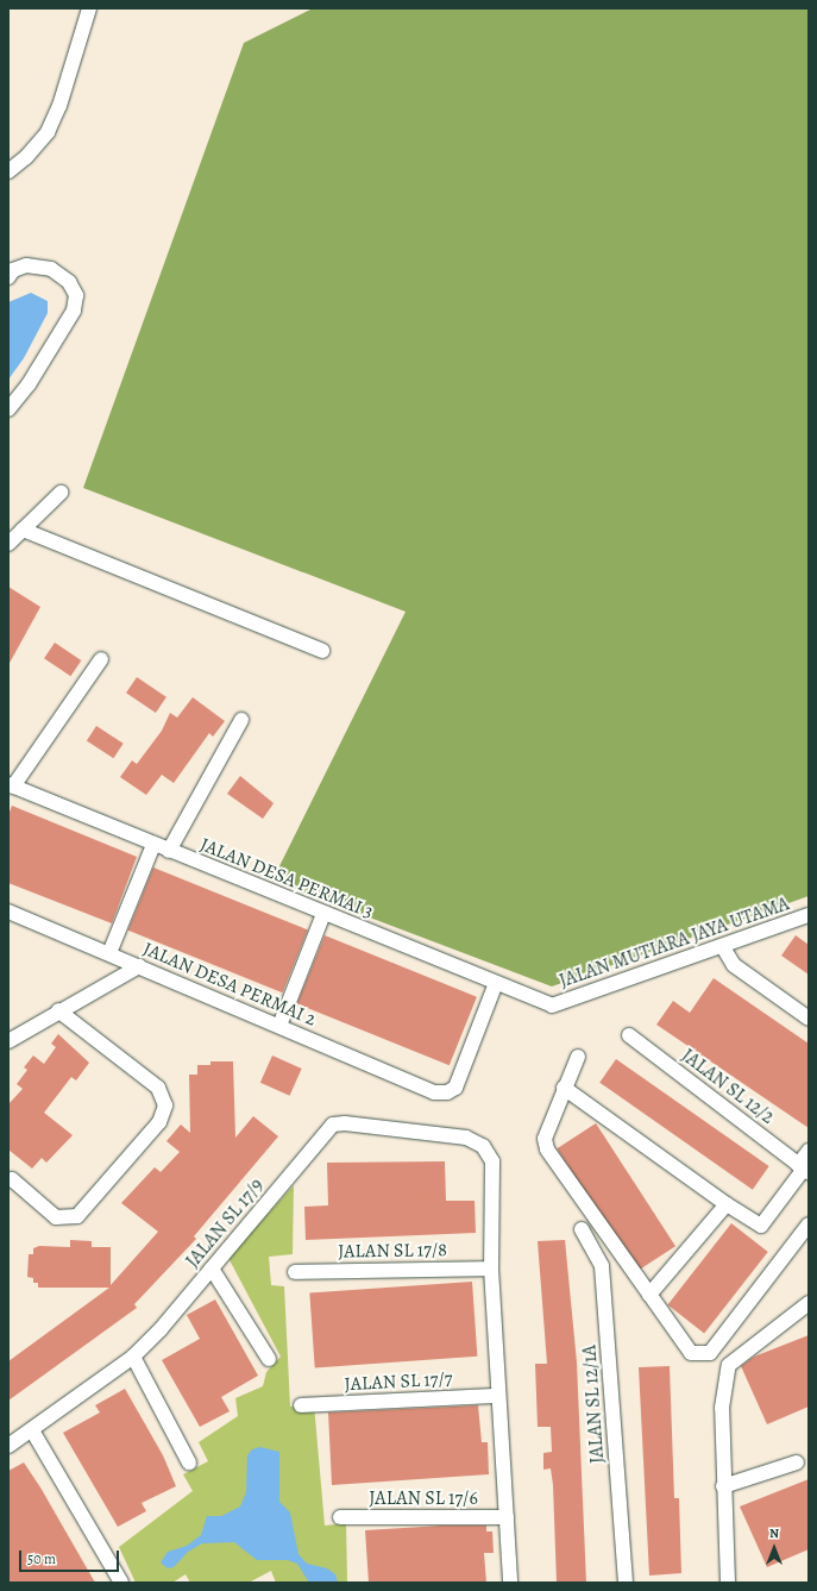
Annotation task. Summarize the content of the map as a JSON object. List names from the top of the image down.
{
  "streets": {
    "street": [
      "JALAN DESA PERMAI 3",
      "JALAN MUTIARA JAYA UTAMA",
      "JALAN DESA PERMAI 2",
      "JALAN SL 12/2",
      "JALAN SL 17/9",
      "JALAN SL 17/8",
      "JALAN SL 17/7",
      "JALAN SL 12/1A",
      "JALAN SL 17/6"
    ]
  },
  "crossings": [
    ["JALAN DESA PERMAI 3", "JALAN MUTIARA JAYA UTAMA"],
    ["JALAN DESA PERMAI 3", "JALAN DESA PERMAI 2"],
    ["JALAN SL 17/9", "JALAN SL 17/8"]
  ],
  "scale_bar": "50 m",
  "north": "top"
}
